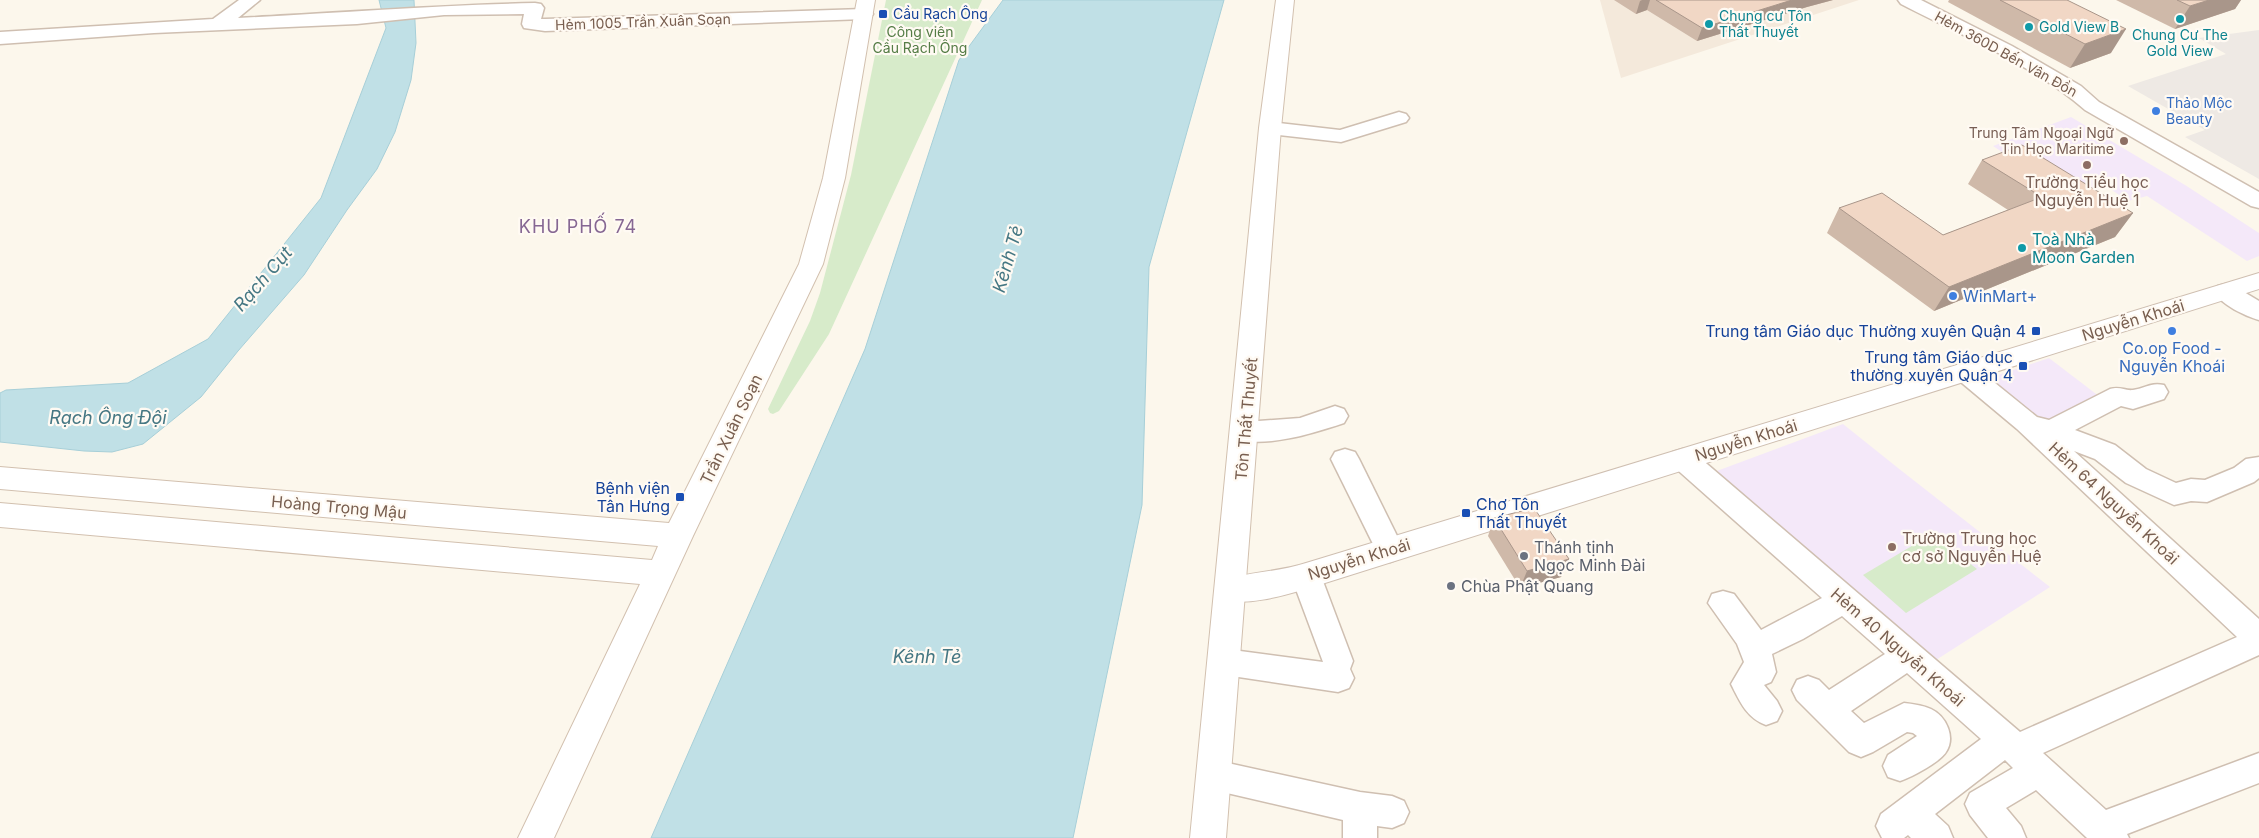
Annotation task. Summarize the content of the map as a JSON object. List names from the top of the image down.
{
  "streets": {
    "main road": [
      "Nguyễn Khoái",
      "Tôn Thất Thuyết",
      "Trần Xuân Soạn",
      "Hoàng Trọng Mậu"
    ],
    "street": [
      "Hẻm 1005 Trần Xuân Soạn",
      "Hẻm 360D Bến Vân Đồn",
      "Hẻm 64 Nguyễn Khoái",
      "Hẻm 40 Nguyễn Khoái"
    ]
  },
  "crossings": [
    ["Hẻm 1005 Trần Xuân Soạn", "Trần Xuân Soạn"],
    ["Nguyễn Khoái", "Tôn Thất Thuyết"],
    ["Nguyễn Khoái", "Hẻm 64 Nguyễn Khoái"],
    ["Nguyễn Khoái", "Hẻm 40 Nguyễn Khoái"],
    ["Trần Xuân Soạn", "Hoàng Trọng Mậu"]
  ],
  "districts": ["KHU PHỐ 74"],
  "water": ["Kênh Tẻ", "Rạch Cụt", "Rạch Ông Đội"],
  "parks": ["Công viên Cầu Rạch Ông"],
  "places": {
    "transit": [
      "Cầu Rạch Ông",
      "Trung tâm Giáo dục Thường xuyên Quận 4",
      "Trung tâm Giáo dục thường xuyên Quận 4",
      "Bệnh viện Tân Hưng",
      "Chợ Tôn Thất Thuyết"
    ],
    "other": [
      "Chung Cư The Gold View",
      "Chung cư Tôn Thất Thuyết",
      "Gold View B",
      "Thảo Mộc Beauty",
      "Trung Tâm Ngoại Ngữ Tin Học Maritime",
      "Trường Tiểu học Nguyễn Huệ 1",
      "Toà Nhà Moon Garden",
      "WinMart+",
      "Co.op Food - Nguyễn Khoái",
      "Trường Trung học cơ sở Nguyễn Huệ",
      "Thánh tịnh Ngọc Minh Đài",
      "Chùa Phật Quang"
    ]
  }
}
